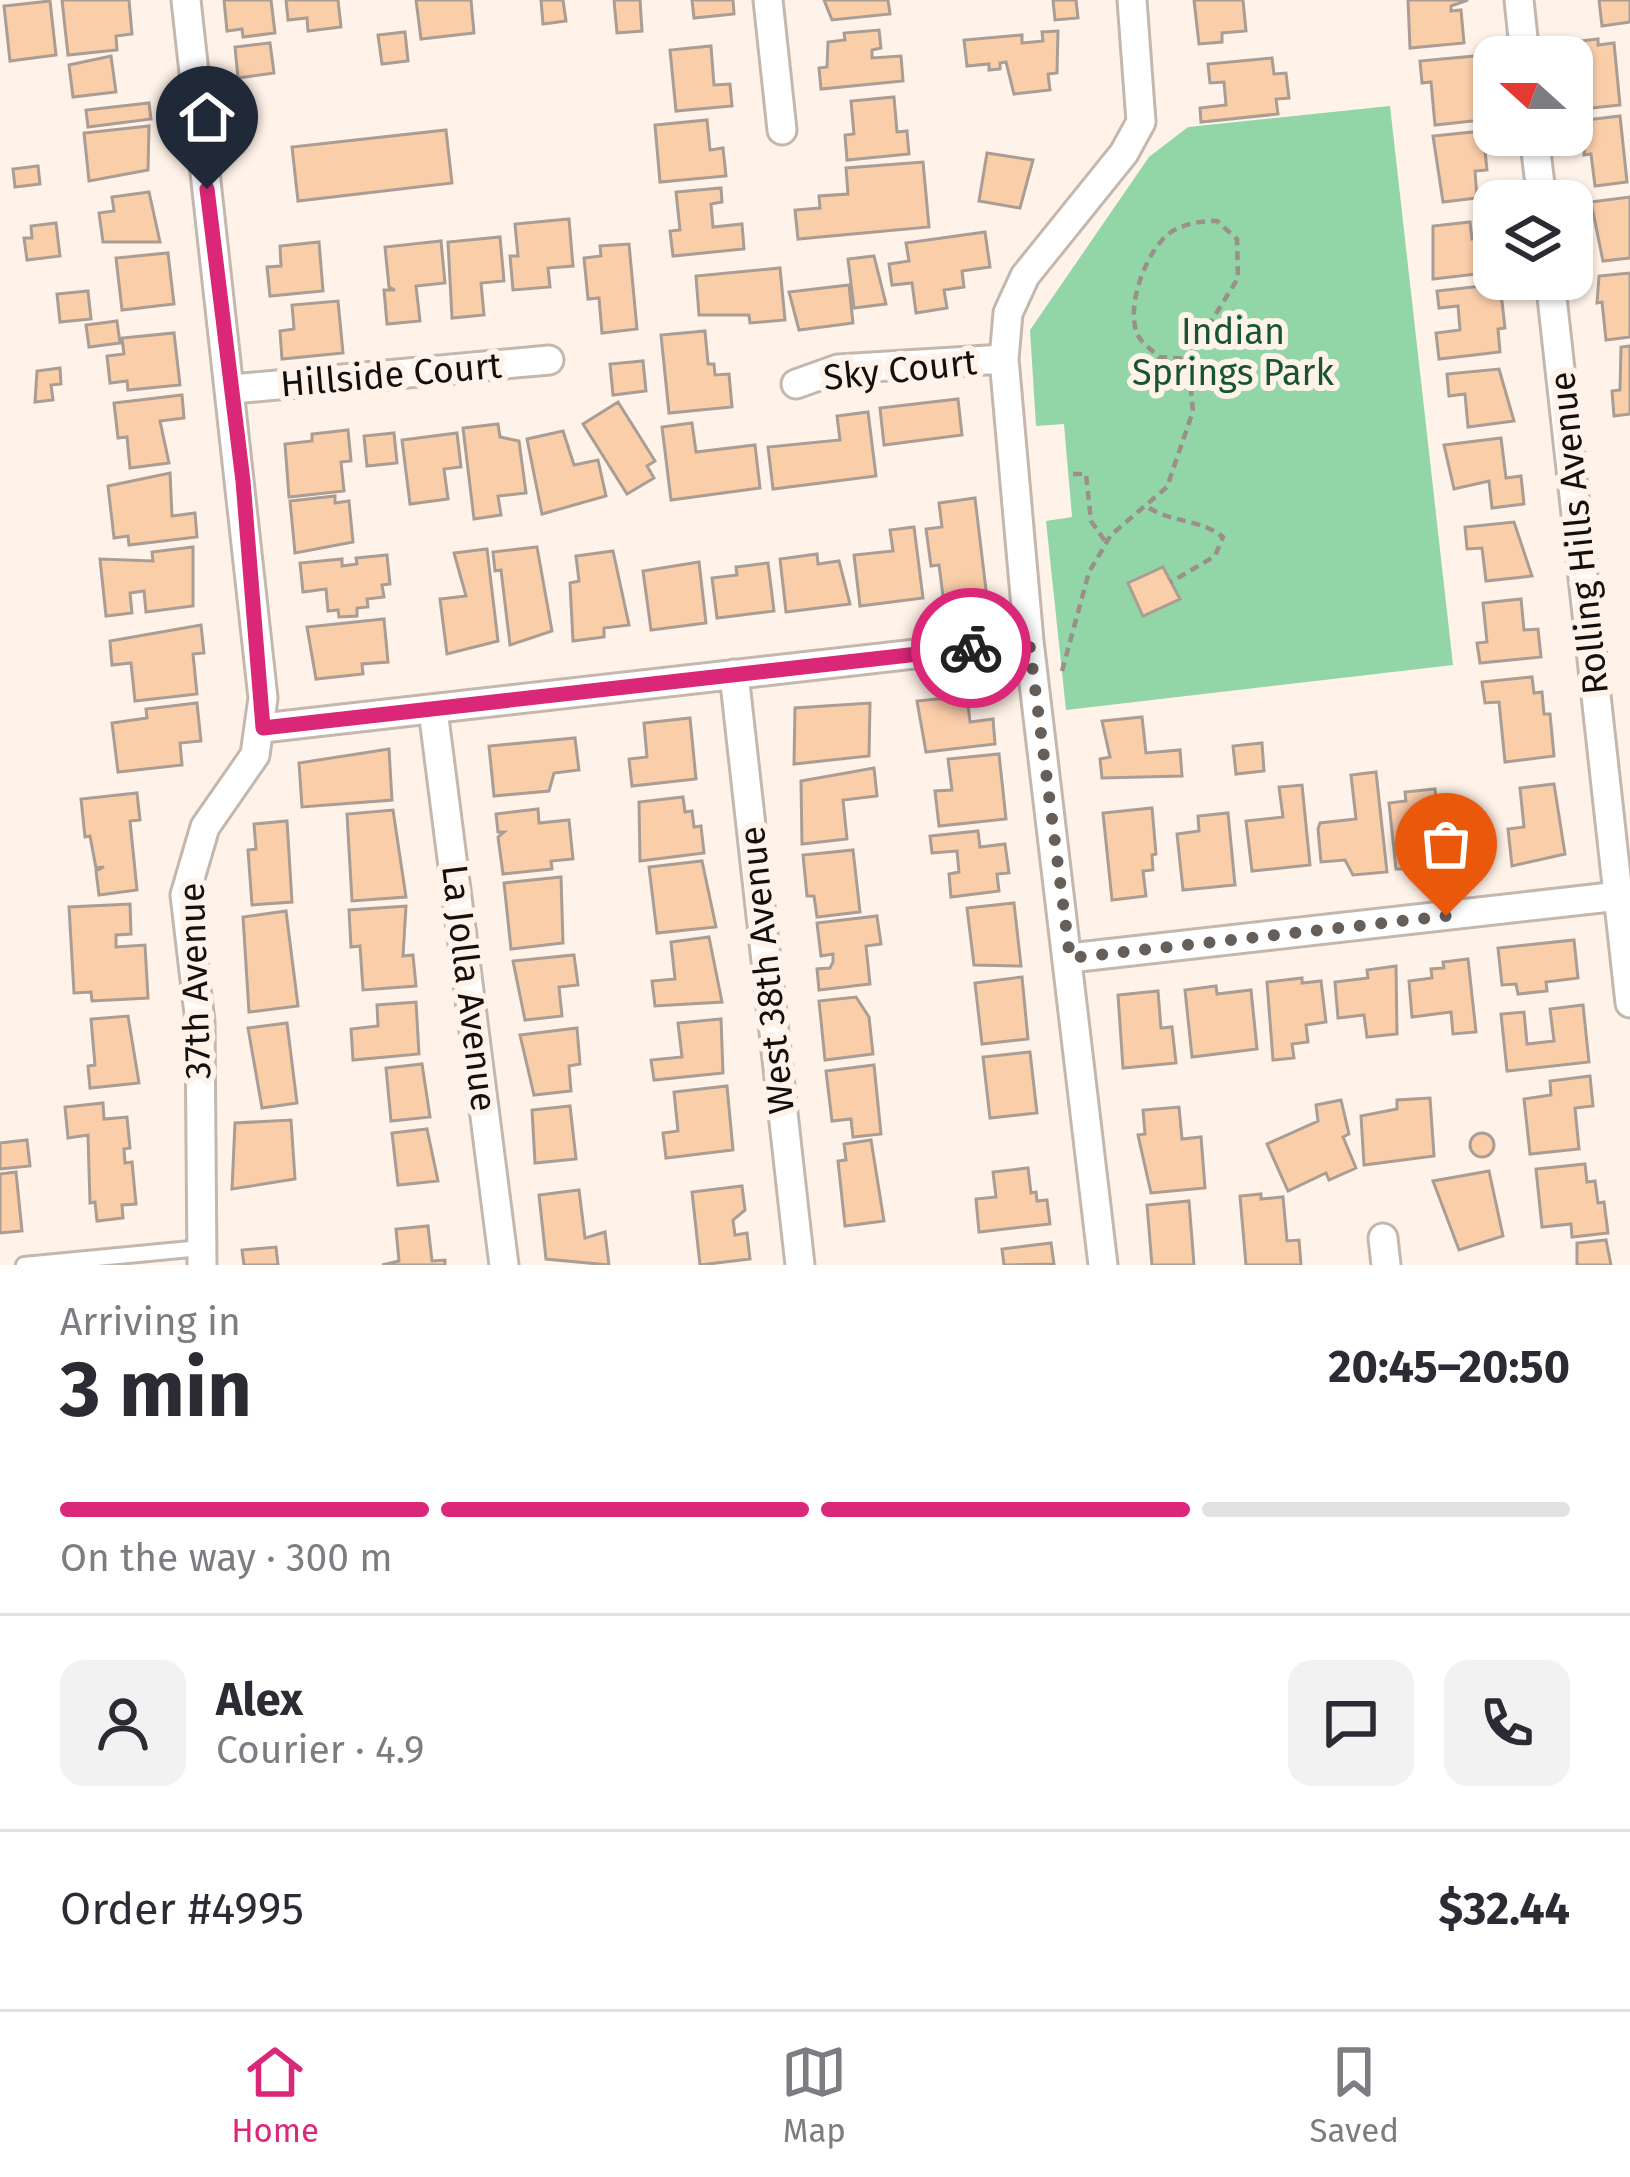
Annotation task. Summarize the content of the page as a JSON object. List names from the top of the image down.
{
  "streets": {
    "street": [
      "Sky Court",
      "Hillside Court",
      "Rolling Hills Avenue",
      "West 38th Avenue",
      "37th Avenue",
      "La Jolla Avenue"
    ]
  },
  "crossings": [
    ["Hillside Court", "37th Avenue"]
  ],
  "parks": ["Indian Springs Park"],
  "north": "left",
  "page": {
    "heading": ["3 min", "Arriving in", "20:45–20:50"],
    "panel": [
      "Alex",
      "Courier · 4.9",
      "Order #4995",
      "$32.44"
    ],
    "bar": "On the way · 300 m",
    "tabs": ["Home", "Map", "Saved"]
  }
}
